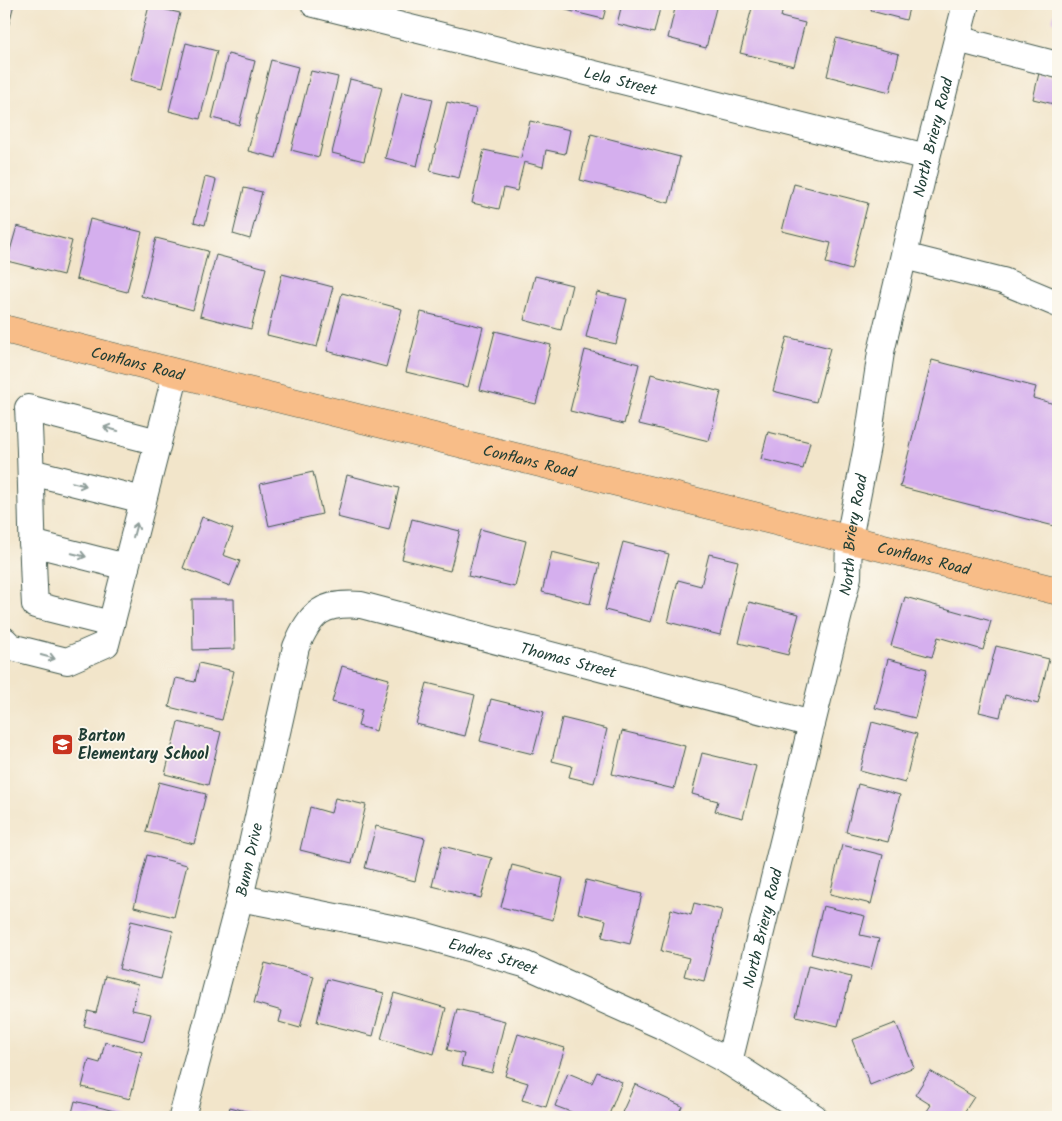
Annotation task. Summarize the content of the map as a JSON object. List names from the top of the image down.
{
  "streets": {
    "main road": ["Conflans Road"],
    "street": [
      "Lela Street",
      "North Briery Road",
      "Thomas Street",
      "Bunn Drive",
      "Endres Street"
    ]
  },
  "crossings": [
    ["Lela Street", "North Briery Road"],
    ["North Briery Road", "Conflans Road"],
    ["North Briery Road", "Thomas Street"],
    ["North Briery Road", "Endres Street"],
    ["Thomas Street", "Bunn Drive"],
    ["Bunn Drive", "Endres Street"]
  ],
  "places": {
    "school or university": ["Barton Elementary School"]
  }
}
